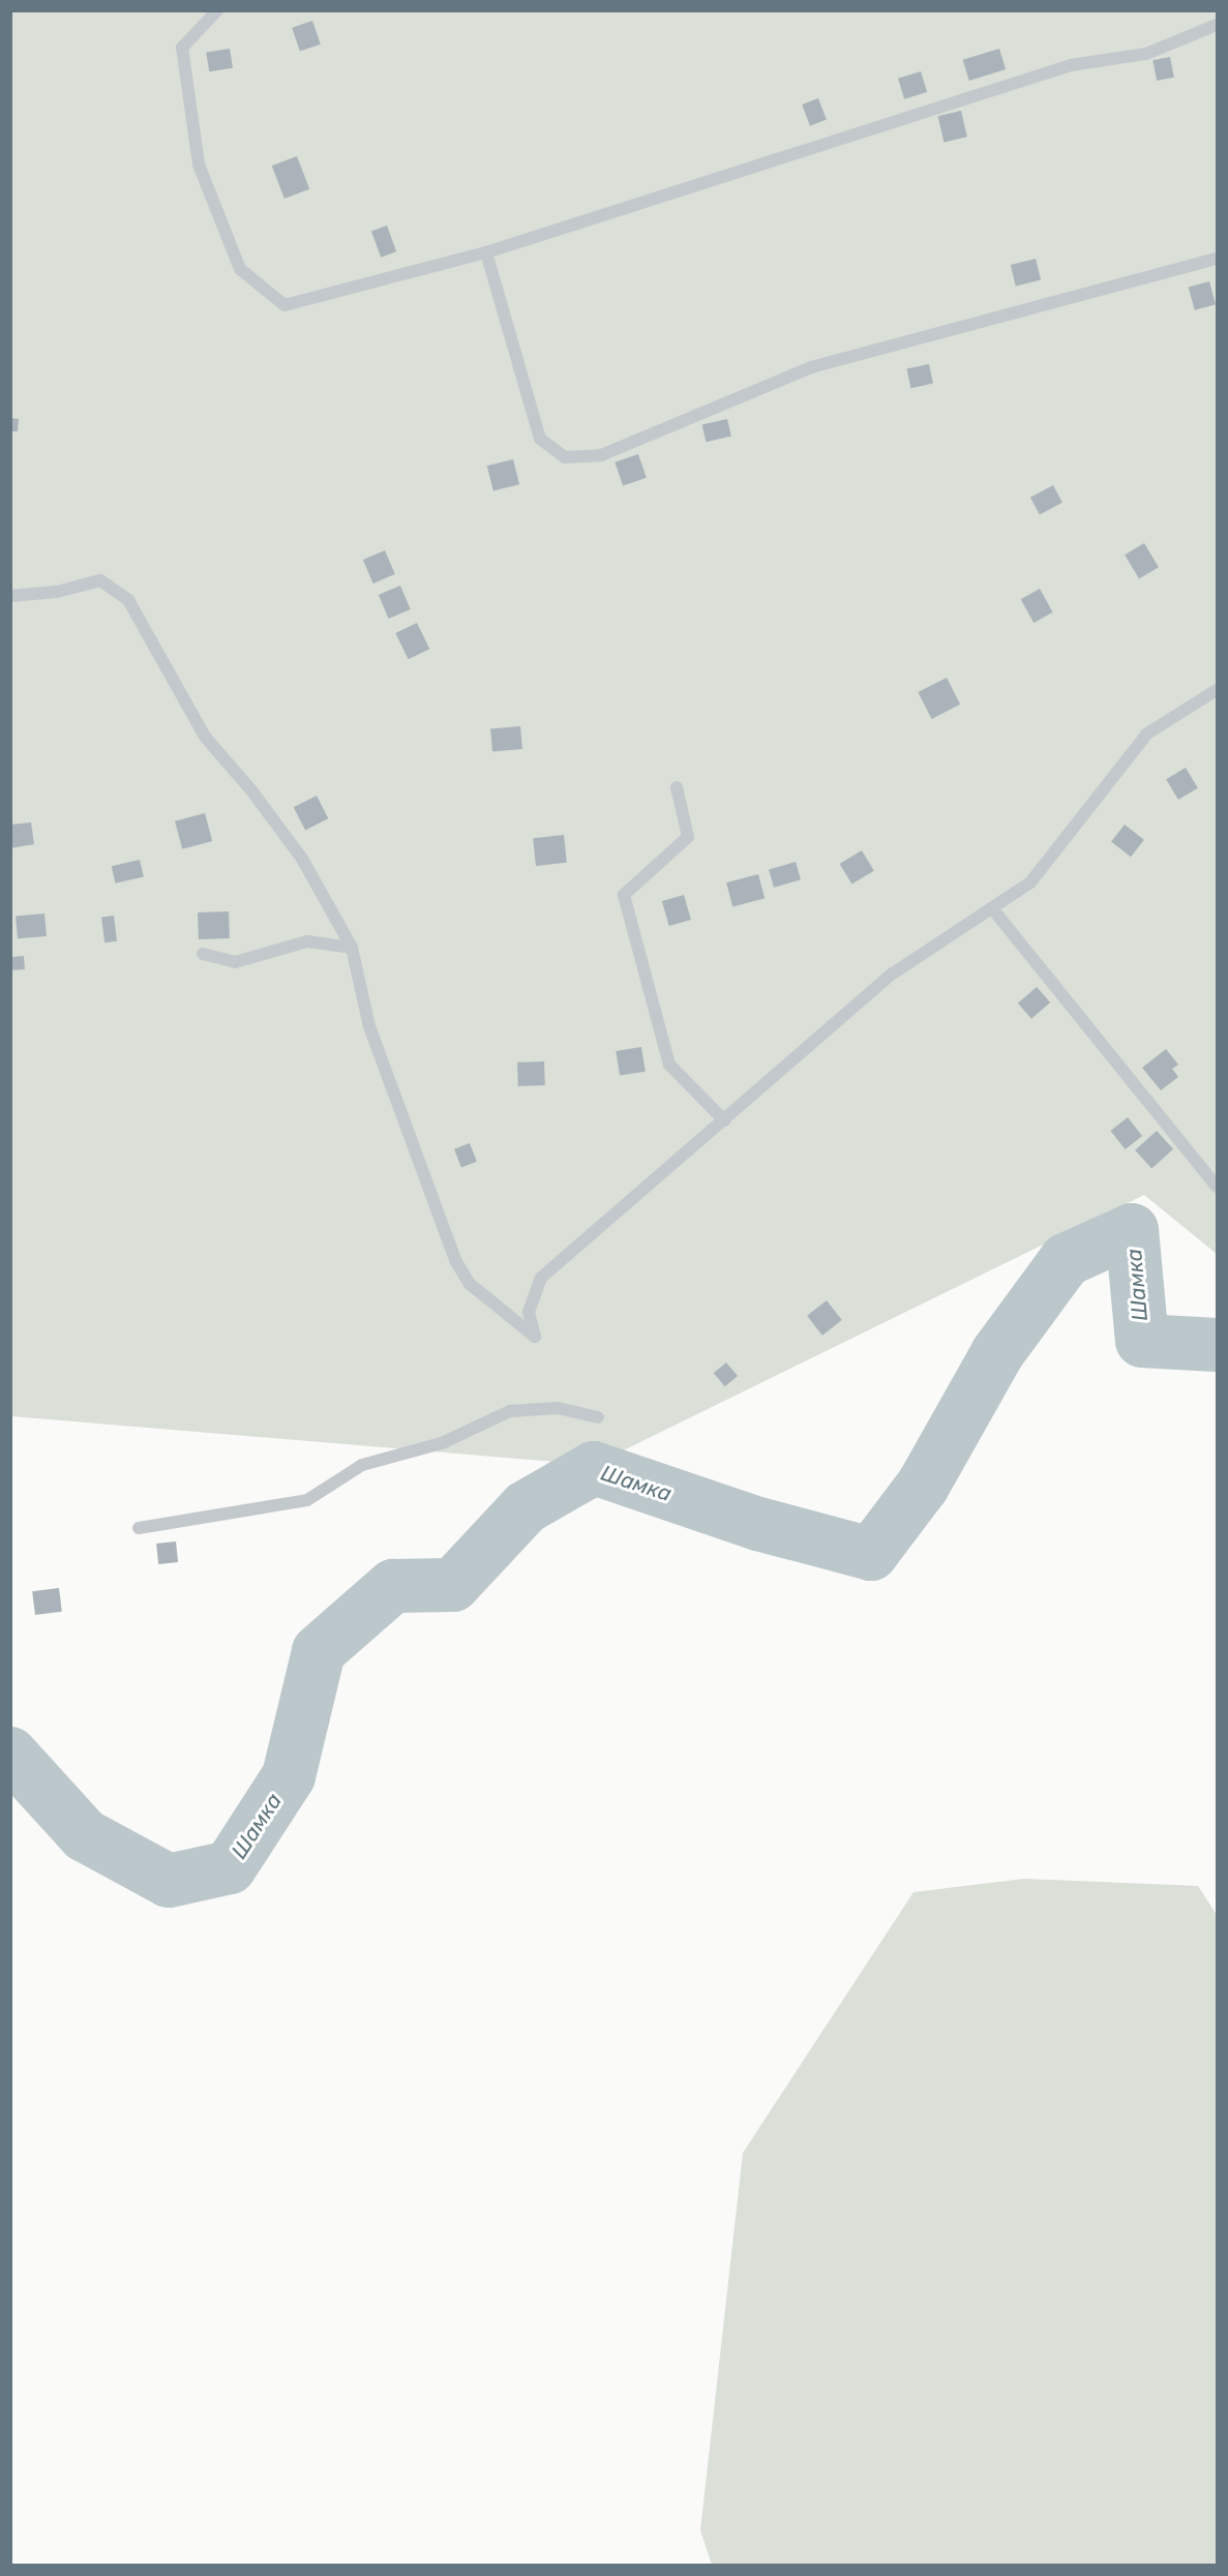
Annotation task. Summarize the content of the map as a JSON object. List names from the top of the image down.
{
  "water": ["Шамка"]
}
